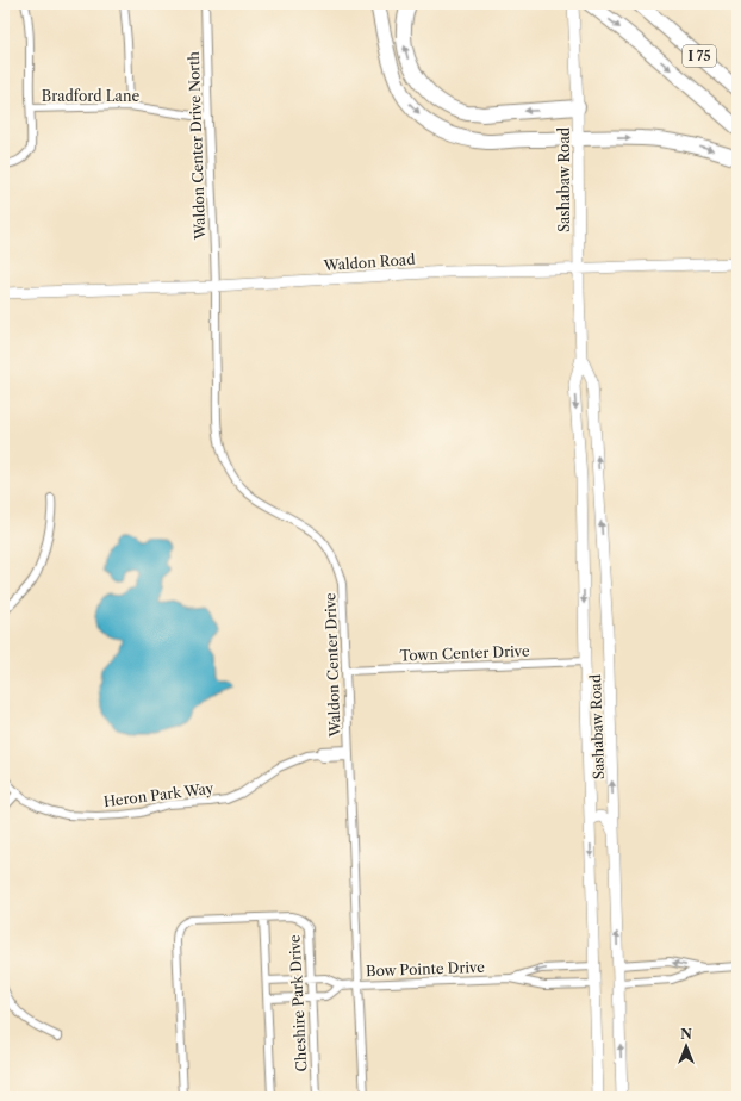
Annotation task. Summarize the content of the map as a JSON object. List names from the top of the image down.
{
  "streets": {
    "highway": ["I 75"],
    "main road": ["Sashabaw Road", "Waldon Road"],
    "street": [
      "Bradford Lane",
      "Waldon Center Drive North",
      "Town Center Drive",
      "Waldon Center Drive",
      "Heron Park Way",
      "Bow Pointe Drive",
      "Cheshire Park Drive"
    ]
  },
  "crossings": [
    ["Bradford Lane", "Waldon Center Drive North"],
    ["Waldon Center Drive North", "Waldon Road"],
    ["Waldon Center Drive North", "Waldon Center Drive"],
    ["Sashabaw Road", "Waldon Road"],
    ["Sashabaw Road", "Town Center Drive"],
    ["Sashabaw Road", "Bow Pointe Drive"],
    ["Waldon Road", "Waldon Center Drive"],
    ["Town Center Drive", "Waldon Center Drive"],
    ["Waldon Center Drive", "Heron Park Way"],
    ["Waldon Center Drive", "Bow Pointe Drive"],
    ["Bow Pointe Drive", "Cheshire Park Drive"]
  ],
  "north": "top"
}
